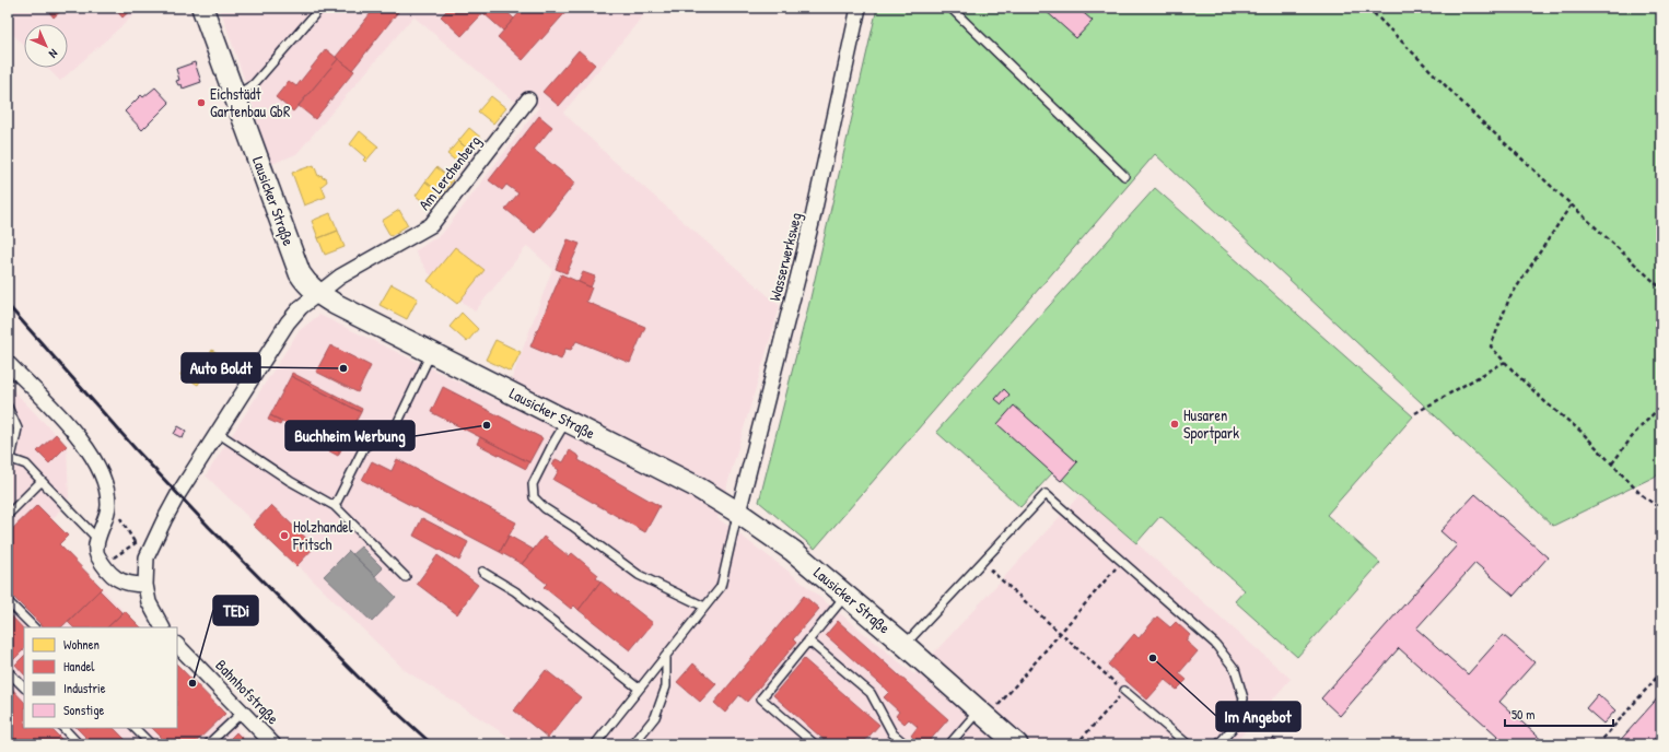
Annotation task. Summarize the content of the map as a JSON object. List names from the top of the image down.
{
  "streets": {
    "main road": ["Lausicker Straße"],
    "street": ["Am Lerchenberg", "Wasserwerksweg", "Bahnhofstraße"]
  },
  "crossings": [
    ["Am Lerchenberg", "Lausicker Straße"],
    ["Lausicker Straße", "Wasserwerksweg"]
  ],
  "places": [
    "Eichstädt Gartenbau GbR",
    "Auto Boldt",
    "Husaren Sportpark",
    "Buchheim Werbung",
    "Holzhandel Fritsch",
    "Im Angebot",
    "TEDi"
  ],
  "legend": [
    "Wohnen",
    "Handel",
    "Industrie",
    "Sonstige"
  ],
  "scale_bar": "50 m",
  "north": "bottom right"
}
